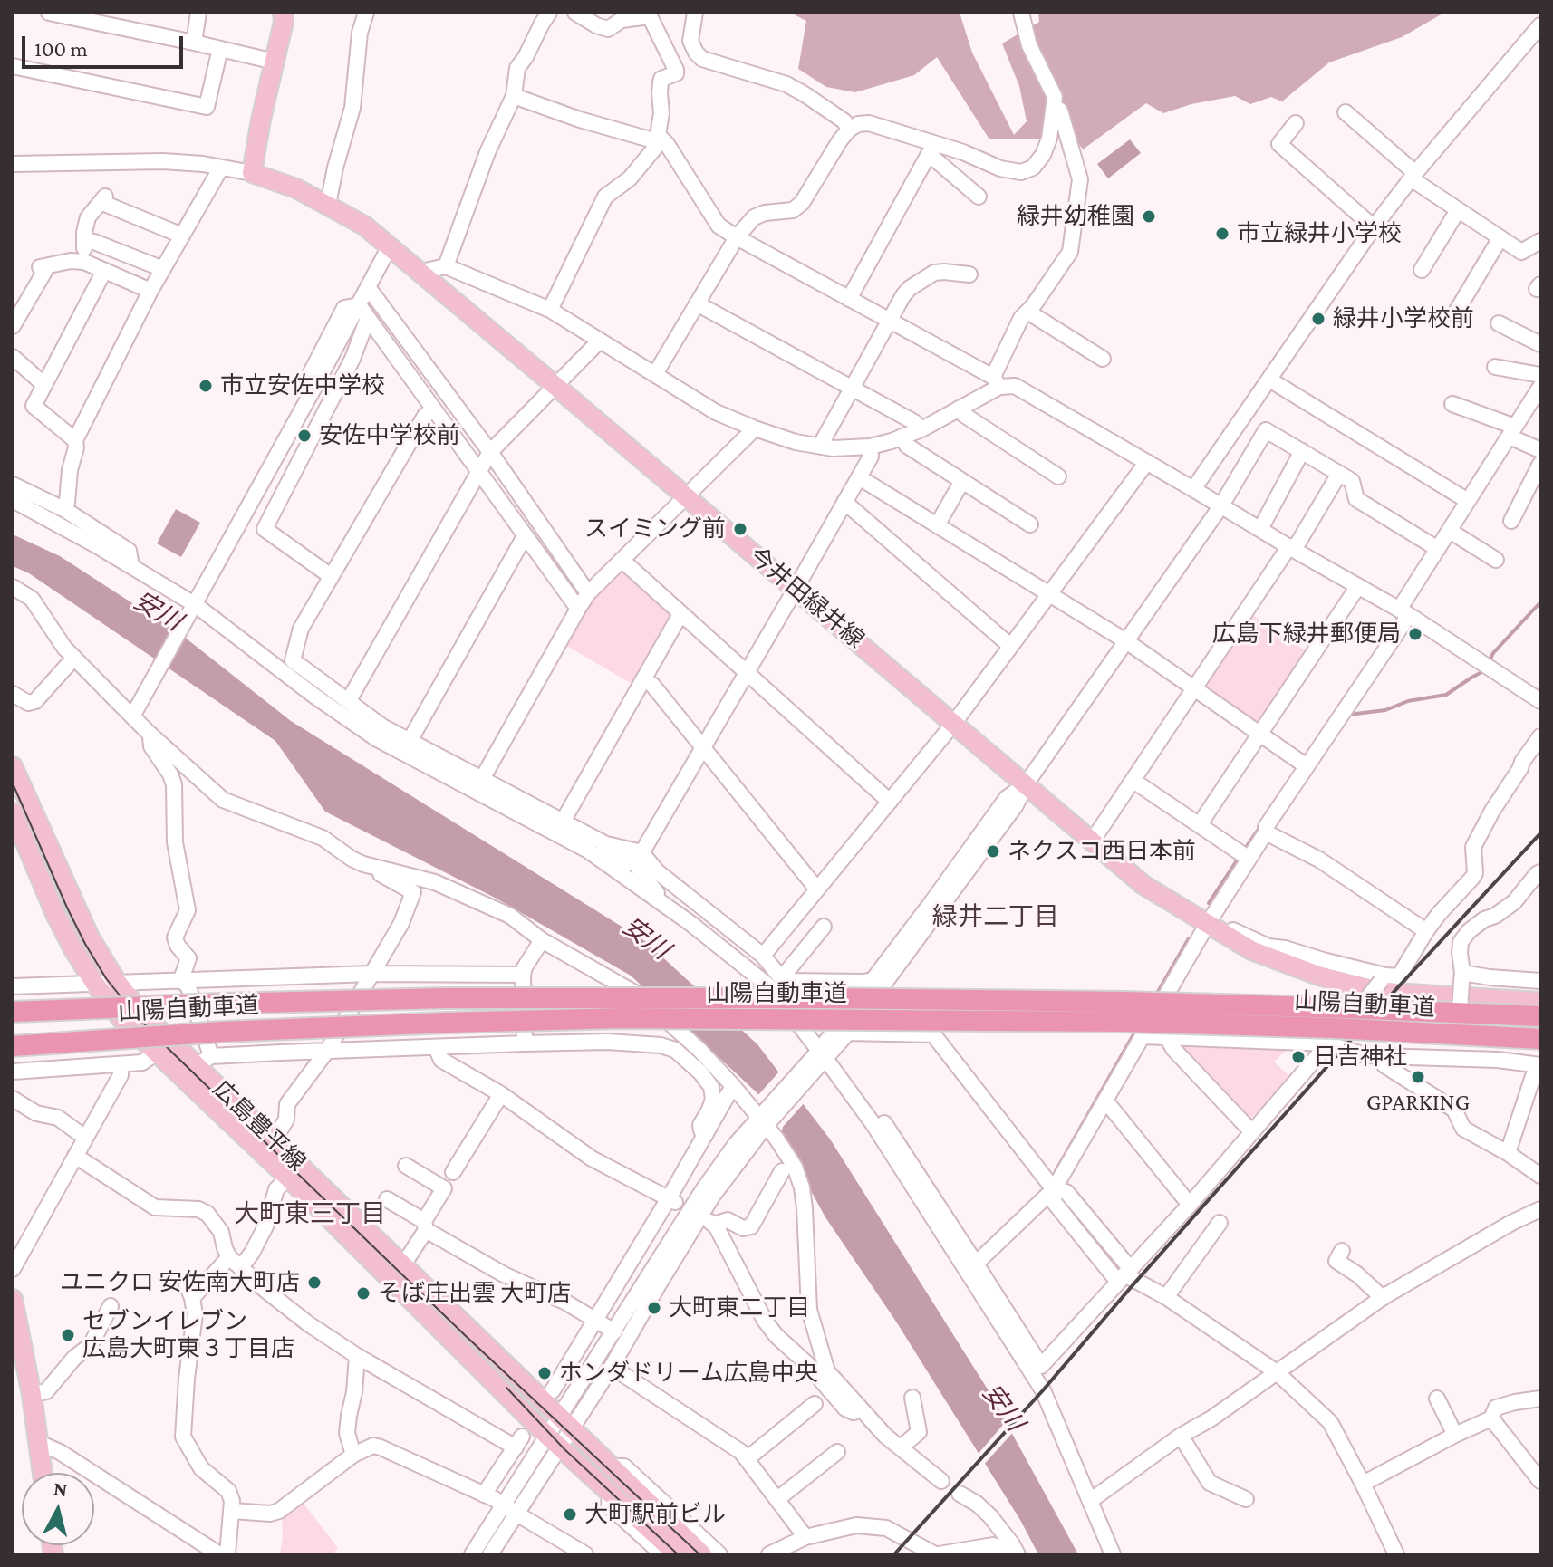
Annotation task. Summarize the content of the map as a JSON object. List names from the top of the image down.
{
  "streets": {
    "highway": ["山陽自動車道"],
    "main road": ["今井田緑井線", "広島豊平線"]
  },
  "districts": ["緑井二丁目", "大町東三丁目"],
  "water": ["安川"],
  "places": [
    "緑井幼稚園",
    "市立緑井小学校",
    "緑井小学校前",
    "市立安佐中学校",
    "安佐中学校前",
    "スイミング前",
    "広島下緑井郵便局",
    "ネクスコ西日本前",
    "日吉神社",
    "GPARKING",
    "ユニクロ 安佐南大町店",
    "そば庄出雲 大町店",
    "大町東二丁目",
    "セブンイレブン 広島大町東３丁目店",
    "ホンダドリーム広島中央",
    "大町駅前ビル"
  ],
  "scale_bar": "100 m",
  "north": "top"
}
